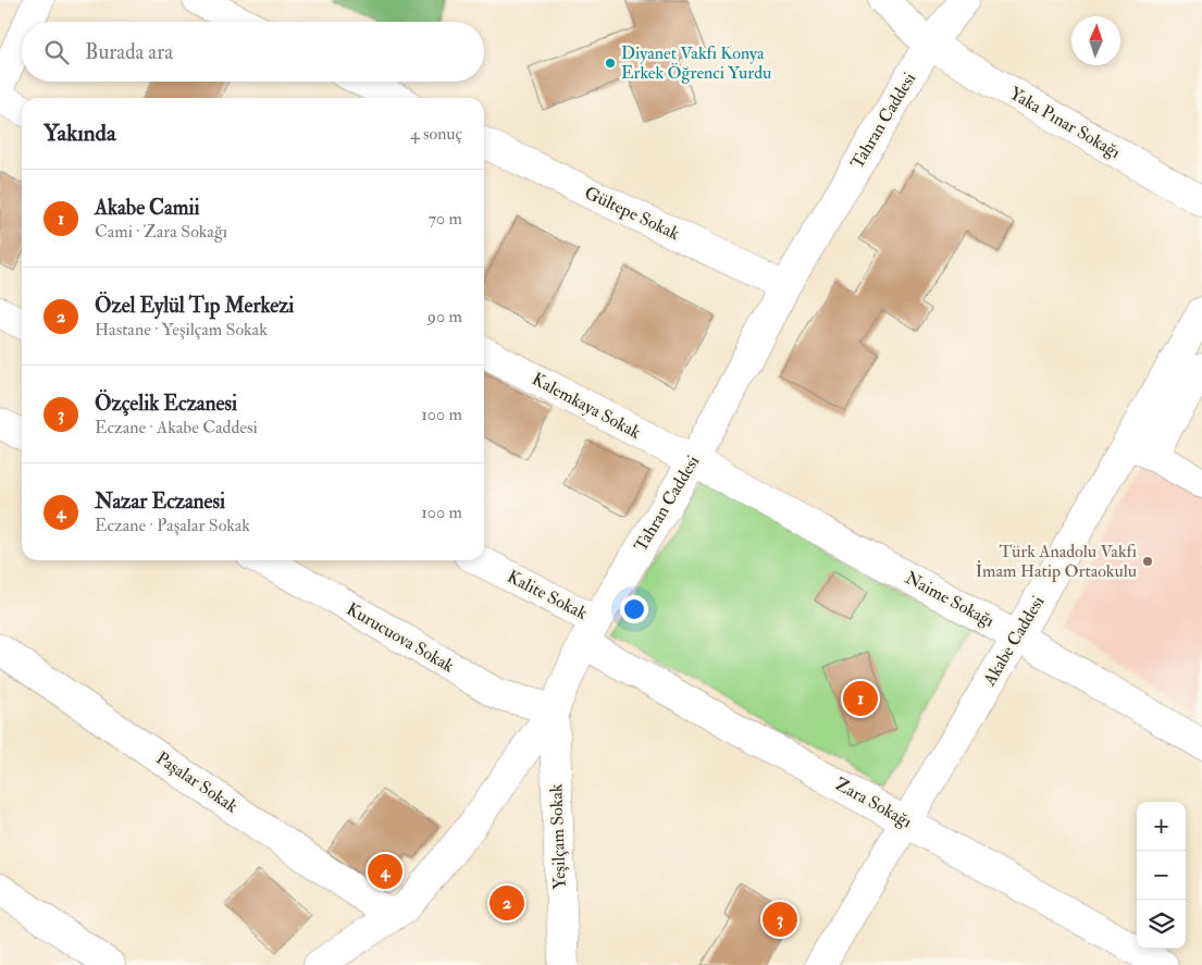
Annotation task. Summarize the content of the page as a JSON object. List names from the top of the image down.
{
  "streets": {
    "street": [
      "Tahran Caddesi",
      "Yaka Pınar Sokağı",
      "Gültepe Sokak",
      "Kalemkaya Sokak",
      "Kalite Sokak",
      "Naime Sokağı",
      "Kurucuova Sokak",
      "Akabe Caddesi",
      "Paşalar Sokak",
      "Zara Sokağı",
      "Yeşilçam Sokak"
    ]
  },
  "crossings": [
    ["Tahran Caddesi", "Yaka Pınar Sokağı"],
    ["Tahran Caddesi", "Gültepe Sokak"],
    ["Tahran Caddesi", "Kalemkaya Sokak"],
    ["Tahran Caddesi", "Kalite Sokak"],
    ["Tahran Caddesi", "Naime Sokağı"],
    ["Tahran Caddesi", "Kurucuova Sokak"],
    ["Tahran Caddesi", "Paşalar Sokak"],
    ["Tahran Caddesi", "Zara Sokağı"],
    ["Tahran Caddesi", "Yeşilçam Sokak"],
    ["Kalemkaya Sokak", "Naime Sokağı"],
    ["Kalite Sokak", "Zara Sokağı"],
    ["Naime Sokağı", "Akabe Caddesi"],
    ["Kurucuova Sokak", "Yeşilçam Sokak"],
    ["Akabe Caddesi", "Zara Sokağı"]
  ],
  "places": ["Diyanet Vakfı Konya Erkek Öğrenci Yurdu", "Türk Anadolu Vakfı İmam Hatip Ortaokulu"],
  "north": "top",
  "page": {
    "search": "Burada ara",
    "heading": ["Yakında", "4 sonuç"],
    "list": [
      {
        "mark": "1",
        "name": "Akabe Camii",
        "note": "Cami · Zara Sokağı",
        "value": "70 m"
      },
      {
        "mark": "2",
        "name": "Özel Eylül Tıp Merkezi",
        "note": "Hastane · Yeşilçam Sokak",
        "value": "90 m"
      },
      {
        "mark": "3",
        "name": "Özçelik Eczanesi",
        "note": "Eczane · Akabe Caddesi",
        "value": "100 m"
      },
      {
        "mark": "4",
        "name": "Nazar Eczanesi",
        "note": "Eczane · Paşalar Sokak",
        "value": "100 m"
      }
    ],
    "pins": [
      "1",
      "4",
      "2",
      "3"
    ],
    "map_buttons": ["+", "−"]
  }
}
